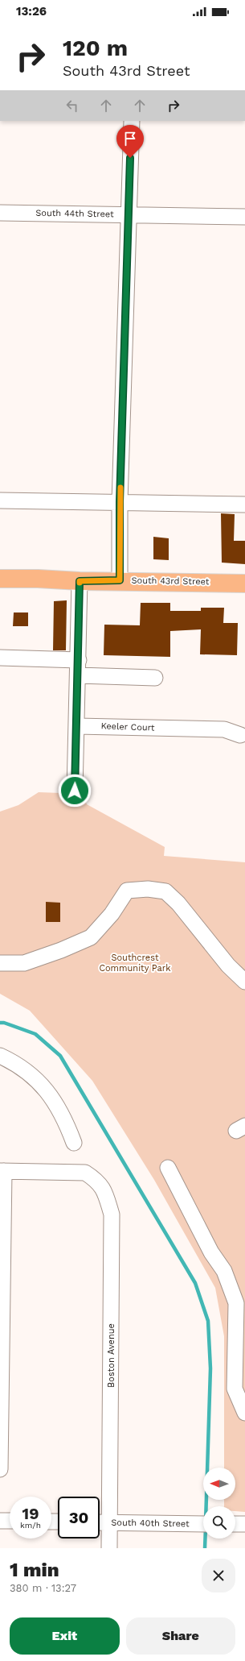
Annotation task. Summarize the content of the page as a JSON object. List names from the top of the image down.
{
  "streets": {
    "main road": ["South 43rd Street"],
    "street": [
      "South 44th Street",
      "Keeler Court",
      "Boston Avenue",
      "South 40th Street"
    ]
  },
  "crossings": [
    ["Boston Avenue", "South 40th Street"]
  ],
  "parks": ["Southcrest Community Park"],
  "north": "left",
  "page": {
    "status": "13:26",
    "turn": ["120 m", "South 43rd Street"],
    "speed": "19 km/h",
    "limit": "30",
    "heading": ["1 min", "380 m · 13:27"],
    "buttons": ["Exit", "Share"]
  }
}
